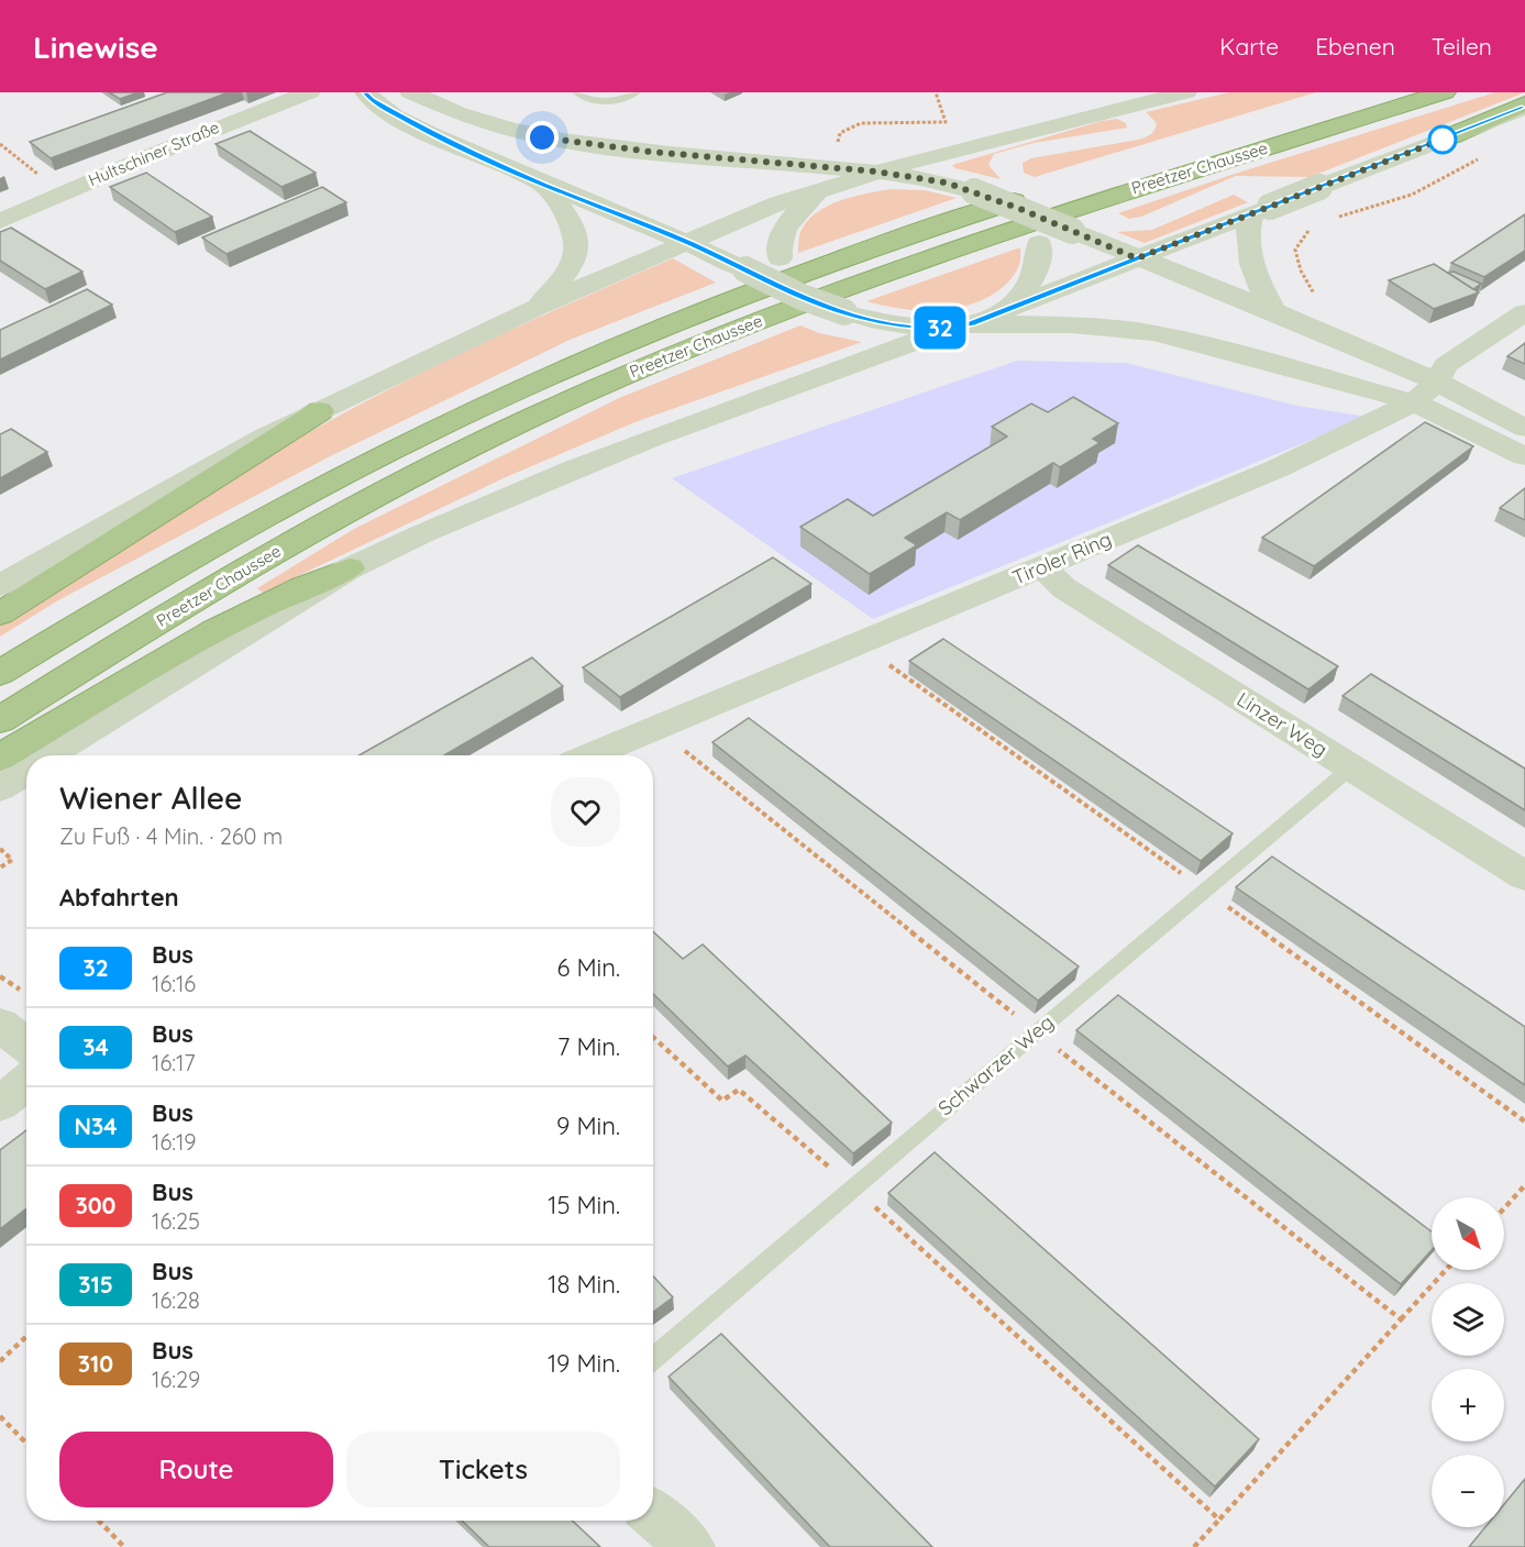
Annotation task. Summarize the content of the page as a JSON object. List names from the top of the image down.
{
  "streets": {
    "highway": ["Preetzer Chaussee"],
    "street": ["Hultschiner Straße", "Tiroler Ring", "Linzer Weg"],
    "lane": ["Schwarzer Weg"]
  },
  "crossings": [
    ["Tiroler Ring", "Linzer Weg"],
    ["Linzer Weg", "Schwarzer Weg"]
  ],
  "lines": ["bus line 32"],
  "north": "bottom right",
  "page": {
    "header": "Linewise",
    "nav": ["Karte", "Ebenen", "Teilen"],
    "on_map": "32",
    "heading": [
      ["Wiener Allee", "Zu Fuß · 4 Min. · 260 m"],
      "Abfahrten"
    ],
    "list": [
      {
        "mark": "32",
        "name": "Bus",
        "note": "16:16",
        "value": "6 Min."
      },
      {
        "mark": "34",
        "name": "Bus",
        "note": "16:17",
        "value": "7 Min."
      },
      {
        "mark": "N34",
        "name": "Bus",
        "note": "16:19",
        "value": "9 Min."
      },
      {
        "mark": "300",
        "name": "Bus",
        "note": "16:25",
        "value": "15 Min."
      },
      {
        "mark": "315",
        "name": "Bus",
        "note": "16:28",
        "value": "18 Min."
      },
      {
        "mark": "310",
        "name": "Bus",
        "note": "16:29",
        "value": "19 Min."
      }
    ],
    "map_buttons": ["+", "−"],
    "buttons": ["Route", "Tickets"]
  }
}
